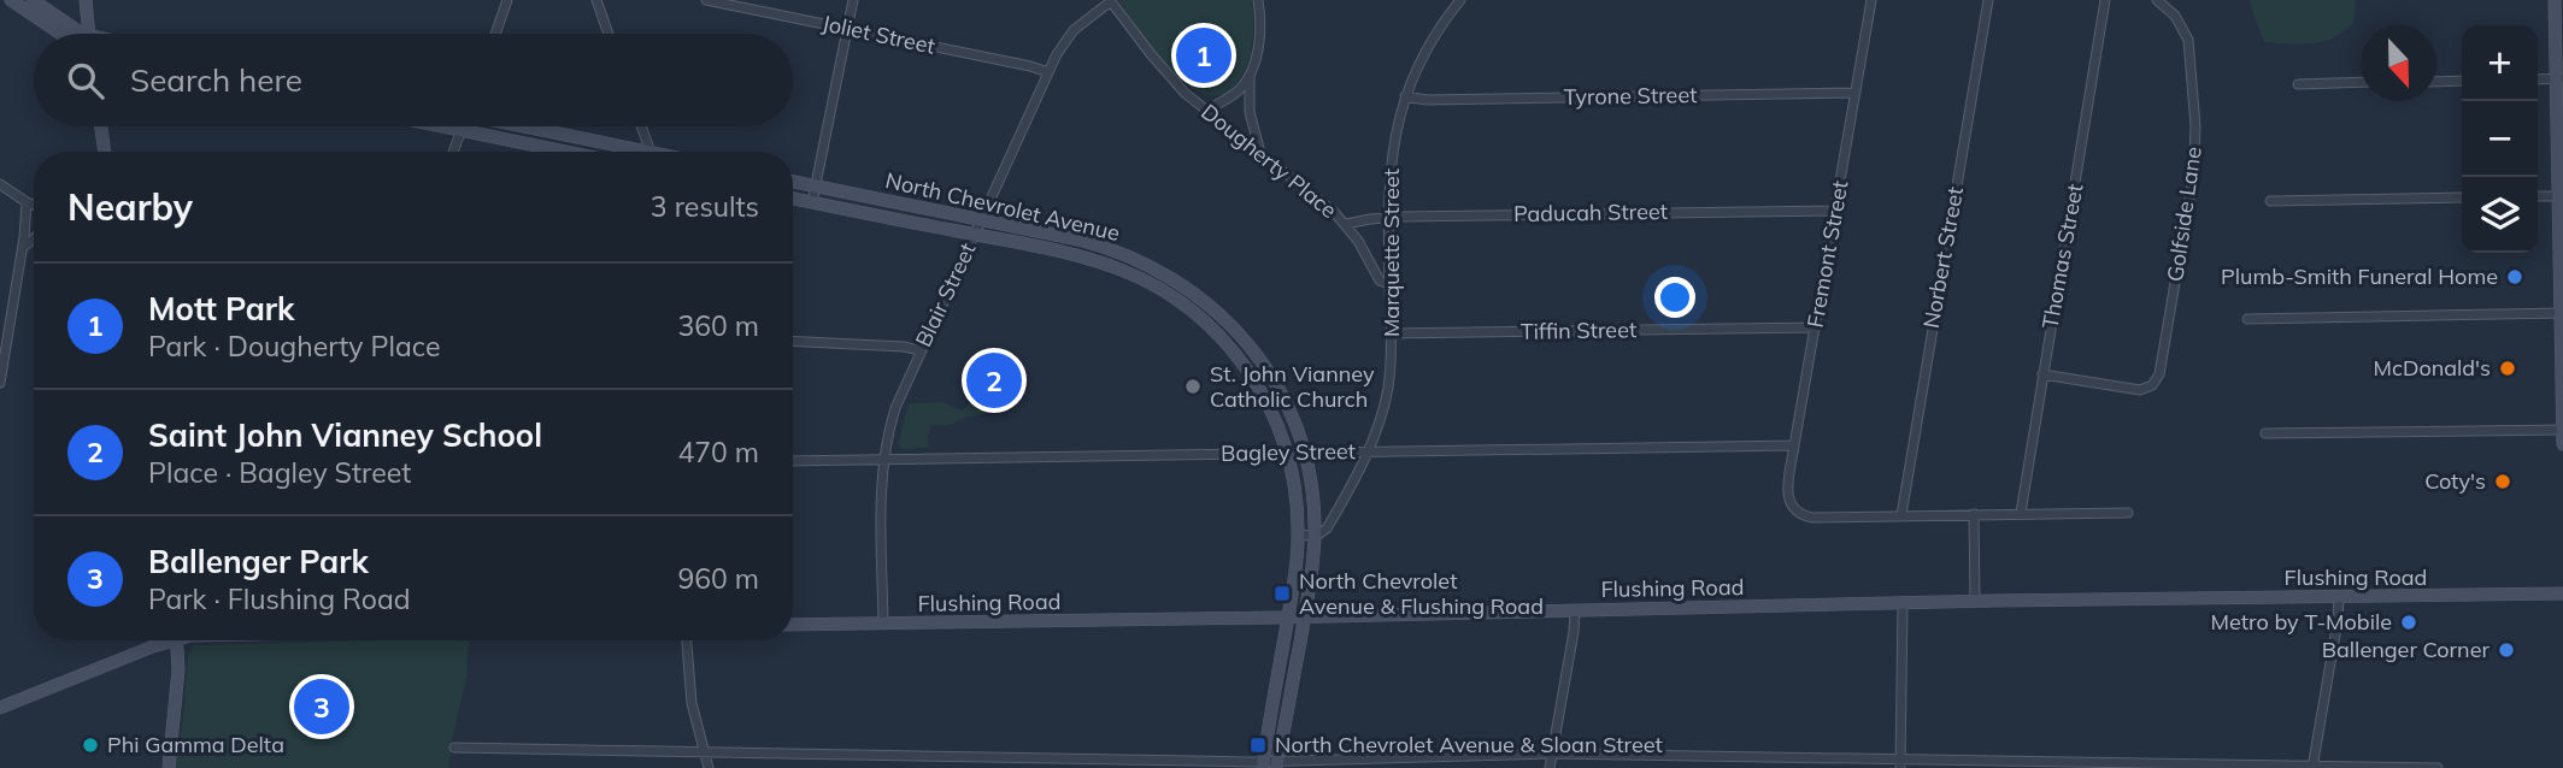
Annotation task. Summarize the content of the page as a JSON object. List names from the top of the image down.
{
  "streets": {
    "street": [
      "Joliet Street",
      "Tyrone Street",
      "Dougherty Place",
      "North Chevrolet Avenue",
      "Paducah Street",
      "Golfside Lane",
      "Marquette Street",
      "Fremont Street",
      "Thomas Street",
      "Norbert Street",
      "Blair Street",
      "Tiffin Street",
      "Bagley Street",
      "Flushing Road"
    ]
  },
  "crossings": [
    ["Joliet Street", "Blair Street"],
    ["Tyrone Street", "Marquette Street"],
    ["Tyrone Street", "Fremont Street"],
    ["Dougherty Place", "Paducah Street"],
    ["Dougherty Place", "Marquette Street"],
    ["Dougherty Place", "Blair Street"],
    ["North Chevrolet Avenue", "Marquette Street"],
    ["North Chevrolet Avenue", "Blair Street"],
    ["North Chevrolet Avenue", "Bagley Street"],
    ["North Chevrolet Avenue", "Flushing Road"],
    ["Paducah Street", "Marquette Street"],
    ["Paducah Street", "Fremont Street"],
    ["Golfside Lane", "Thomas Street"],
    ["Marquette Street", "Tiffin Street"],
    ["Marquette Street", "Bagley Street"],
    ["Fremont Street", "Norbert Street"],
    ["Fremont Street", "Tiffin Street"],
    ["Fremont Street", "Bagley Street"],
    ["Blair Street", "Bagley Street"],
    ["Blair Street", "Flushing Road"]
  ],
  "places": {
    "other": [
      "Plumb-Smith Funeral Home",
      "McDonald's",
      "St. John Vianney Catholic Church",
      "Coty's",
      "Metro by T-Mobile",
      "Ballenger Corner",
      "Phi Gamma Delta"
    ],
    "transit": ["North Chevrolet Avenue & Flushing Road", "North Chevrolet Avenue & Sloan Street"]
  },
  "north": "bottom",
  "page": {
    "pins": ["1", "2", "3"],
    "map_buttons": ["+", "−"],
    "search": "Search here",
    "heading": ["Nearby", "3 results"],
    "list": [
      {
        "mark": "1",
        "name": "Mott Park",
        "note": "Park · Dougherty Place",
        "value": "360 m"
      },
      {
        "mark": "2",
        "name": "Saint John Vianney School",
        "note": "Place · Bagley Street",
        "value": "470 m"
      },
      {
        "mark": "3",
        "name": "Ballenger Park",
        "note": "Park · Flushing Road",
        "value": "960 m"
      }
    ]
  }
}
